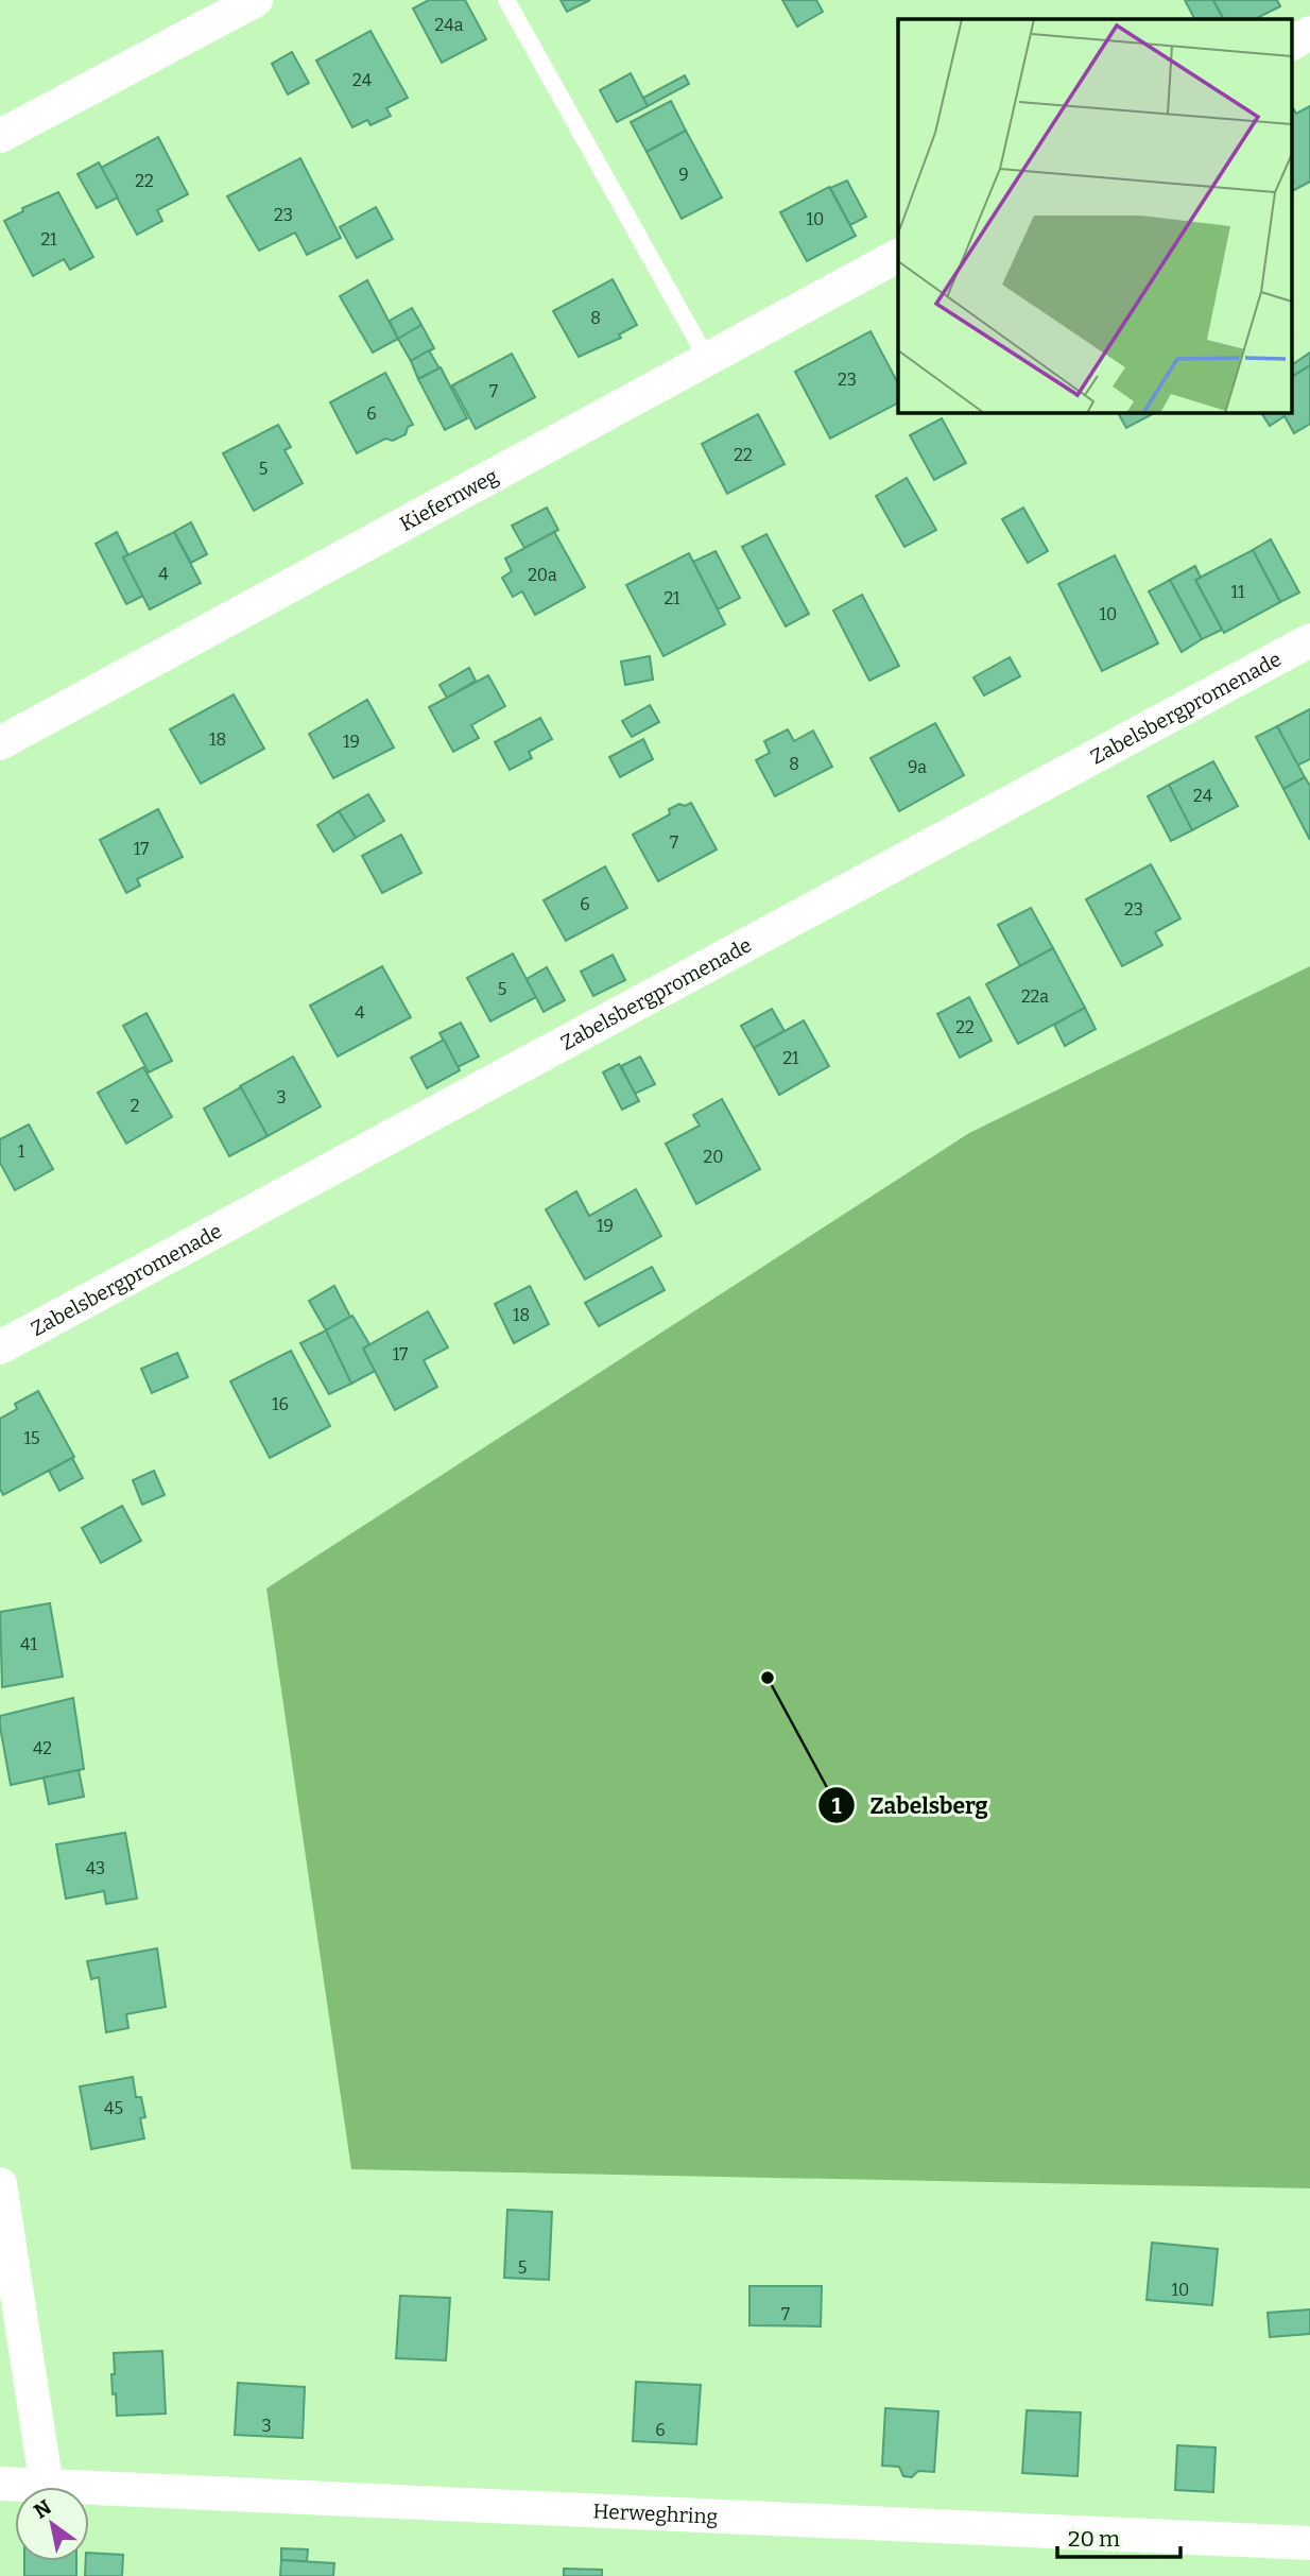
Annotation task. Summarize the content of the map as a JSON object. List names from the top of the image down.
{
  "streets": {
    "street": ["Kiefernweg", "Zabelsbergpromenade", "Herweghring"]
  },
  "places": ["Zabelsberg"],
  "house_numbers": [
    "24a",
    "24",
    "9",
    "22",
    "23",
    "10",
    "21",
    "8",
    "23",
    "7",
    "6",
    "22",
    "5",
    "4",
    "20a",
    "11",
    "21",
    "10",
    "18",
    "19",
    "8",
    "9a",
    "24",
    "7",
    "17",
    "6",
    "23",
    "5",
    "22a",
    "4",
    "22",
    "21",
    "3",
    "2",
    "1",
    "20",
    "19",
    "18",
    "17",
    "16",
    "15",
    "41",
    "42",
    "43",
    "45",
    "5",
    "10",
    "7",
    "3",
    "6"
  ],
  "scale_bar": "20 m",
  "north": "top left"
}
